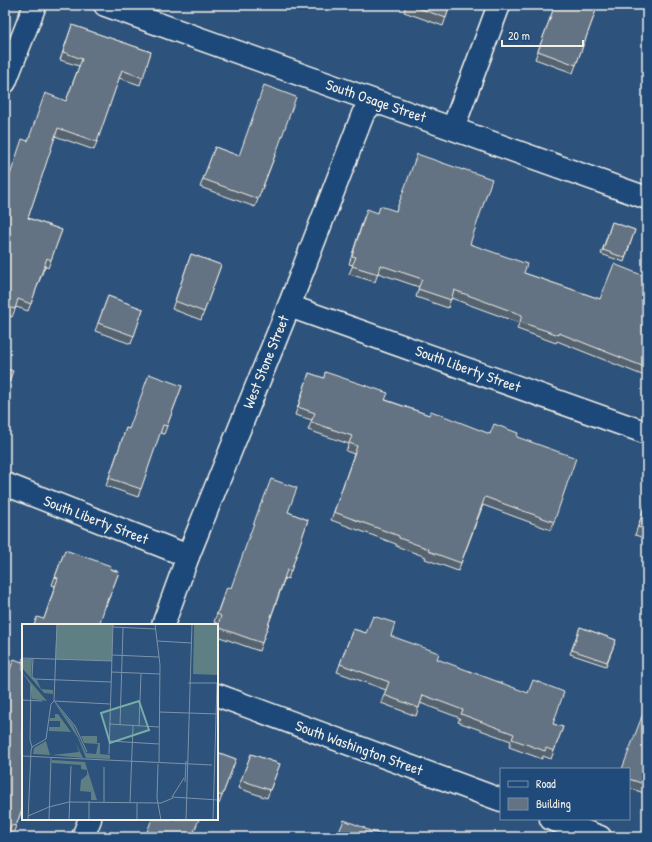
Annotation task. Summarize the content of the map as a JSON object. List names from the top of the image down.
{
  "streets": {
    "street": [
      "South Osage Street",
      "West Stone Street",
      "South Liberty Street",
      "South Washington Street"
    ]
  },
  "crossings": [
    ["South Osage Street", "West Stone Street"],
    ["West Stone Street", "South Liberty Street"]
  ],
  "legend": ["Road", "Building"],
  "scale_bar": "20 m"
}
